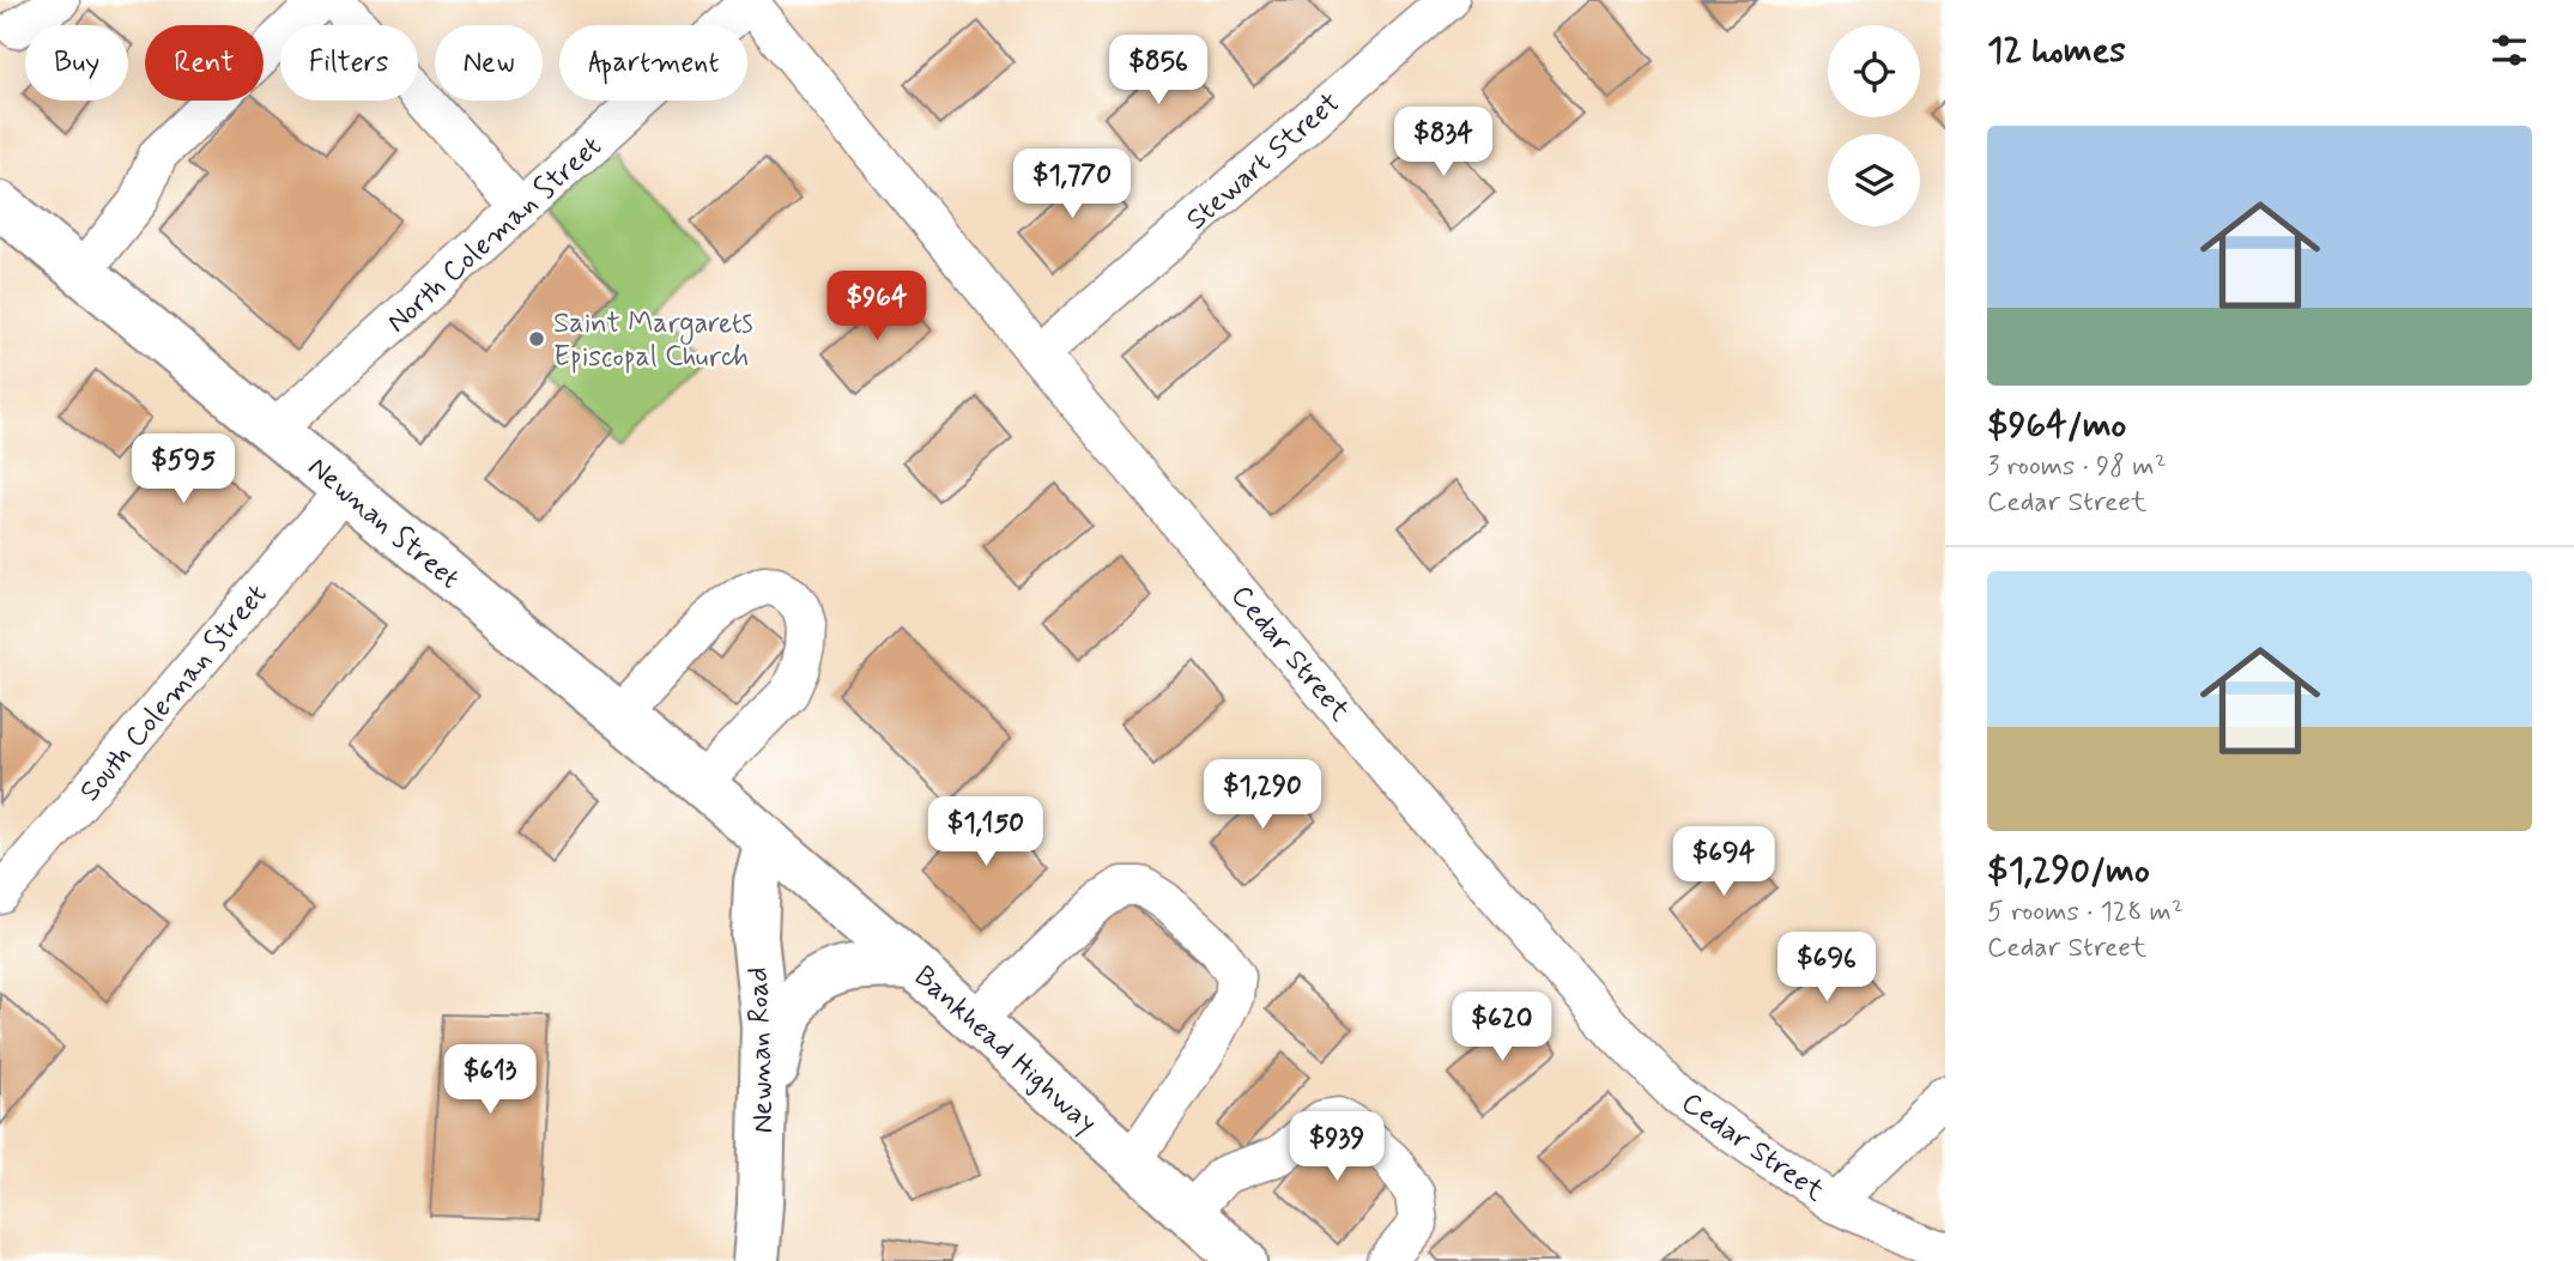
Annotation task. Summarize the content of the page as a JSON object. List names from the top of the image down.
{
  "streets": {
    "main road": ["Newnan Street", "Bankhead Highway", "Newnan Road"],
    "street": [
      "Stewart Street",
      "North Coleman Street",
      "Cedar Street",
      "South Coleman Street"
    ]
  },
  "crossings": [
    ["Stewart Street", "Cedar Street"],
    ["North Coleman Street", "Newnan Street"],
    ["North Coleman Street", "Cedar Street"],
    ["Newnan Street", "South Coleman Street"],
    ["Newnan Street", "Bankhead Highway"],
    ["Newnan Street", "Newnan Road"],
    ["Bankhead Highway", "Newnan Road"]
  ],
  "places": ["Saint Margarets Episcopal Church"],
  "page": {
    "heading": "12 homes",
    "chip": [
      "Buy",
      "Rent",
      "Filters",
      "New",
      "Apartment"
    ],
    "price": [
      "$856",
      "$834",
      "$1,770",
      "$964",
      "$595",
      "$1,290",
      "$1,150",
      "$694",
      "$696",
      "$620",
      "$613",
      "$939"
    ],
    "list": [
      {
        "name": "$964/mo",
        "note": "3 rooms · 98 m² · Cedar Street"
      },
      {
        "name": "$1,290/mo",
        "note": "5 rooms · 128 m² · Cedar Street"
      }
    ]
  }
}
